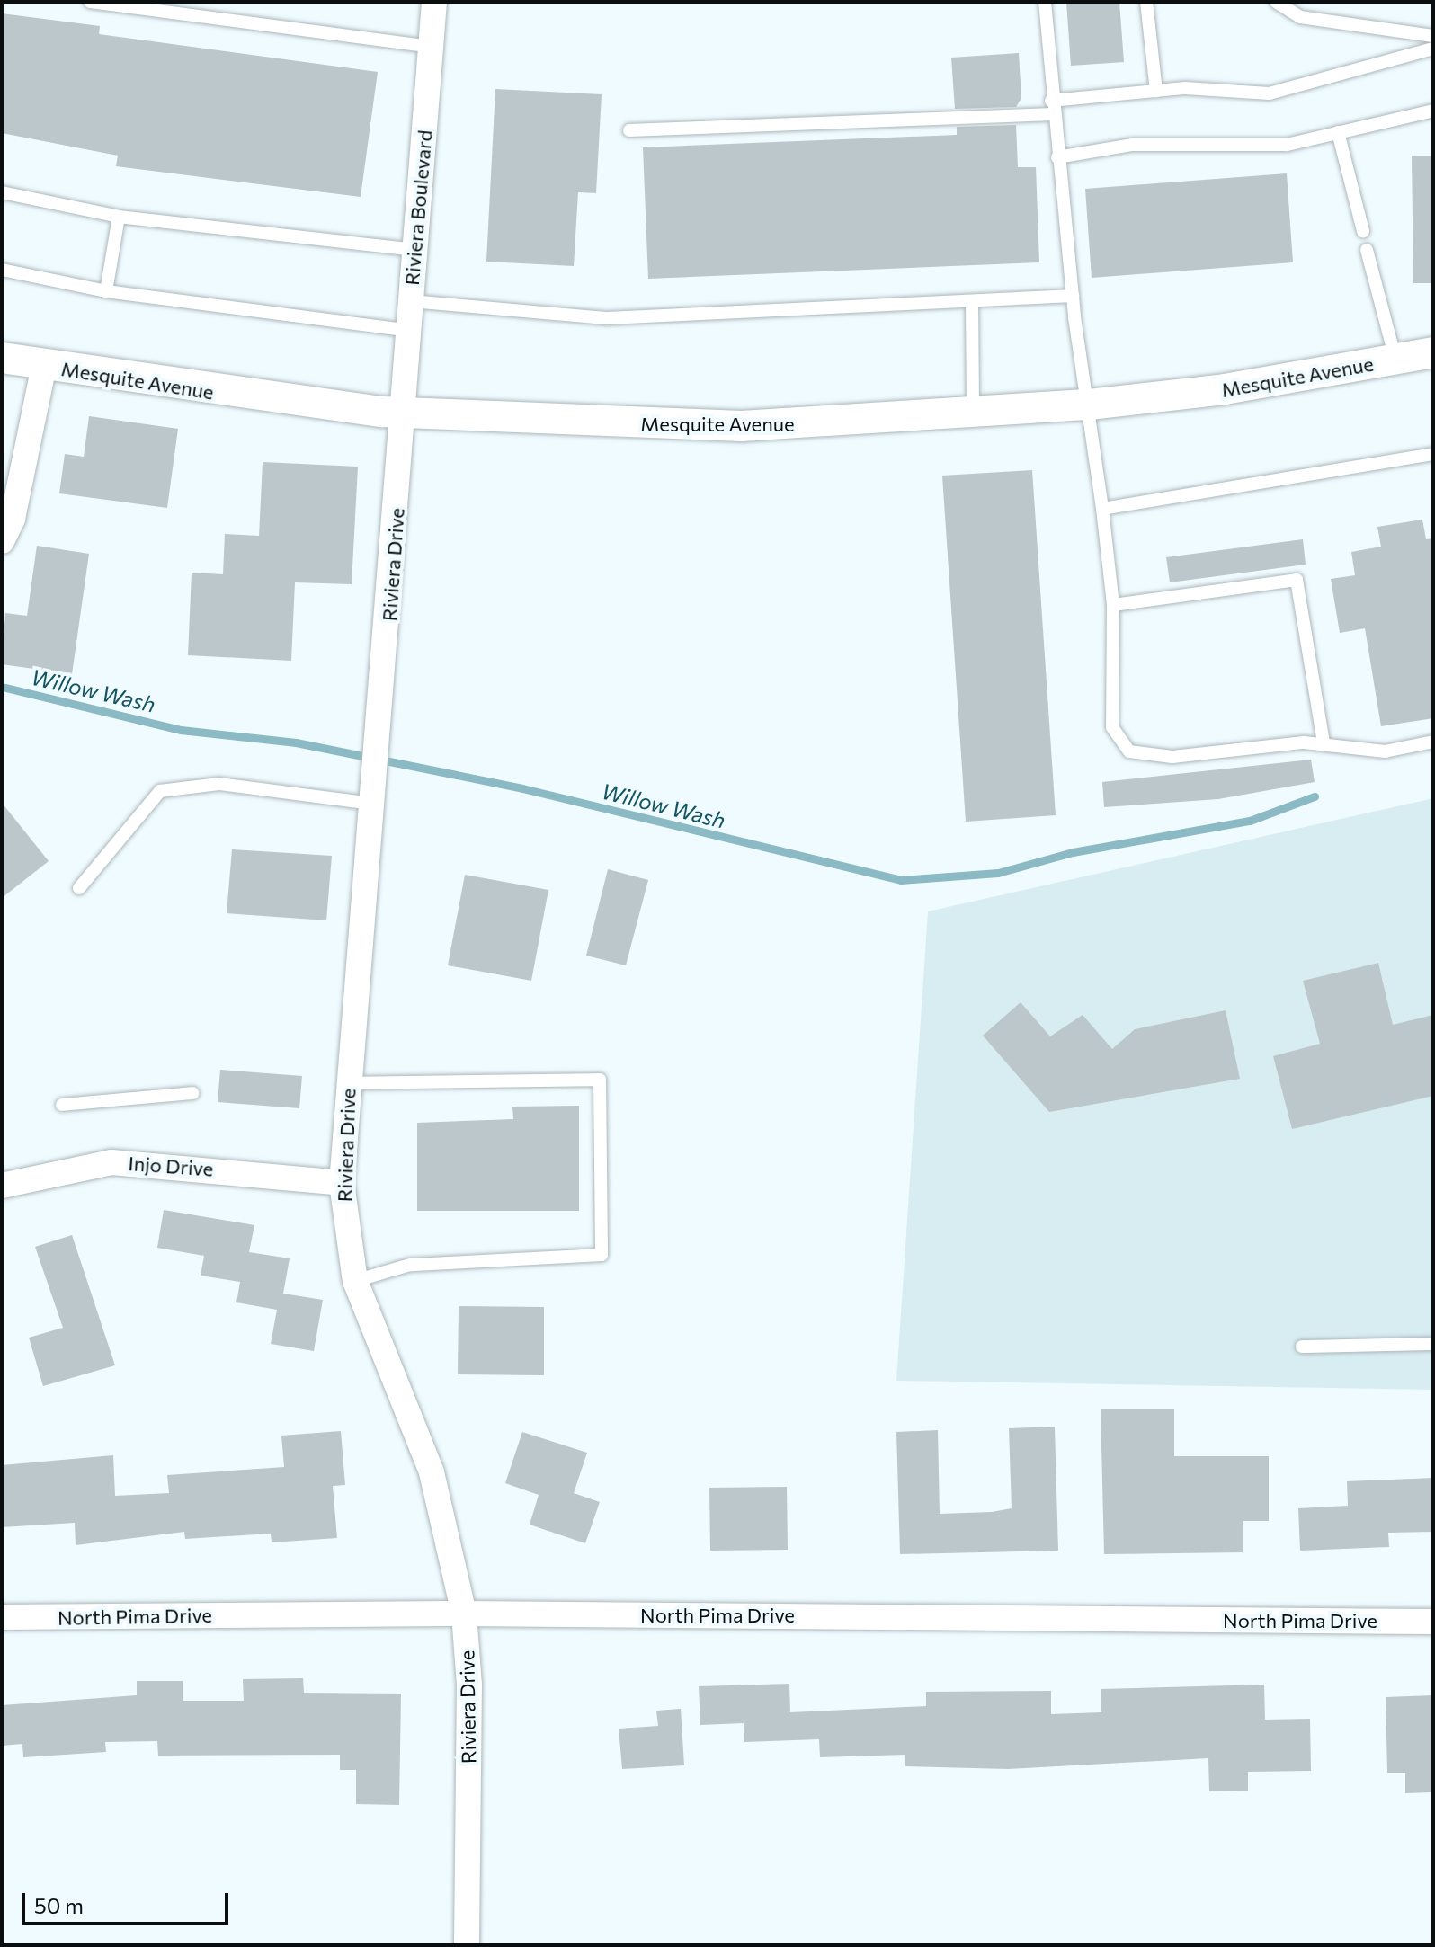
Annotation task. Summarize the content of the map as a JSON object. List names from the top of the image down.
{
  "streets": {
    "street": [
      "Riviera Boulevard",
      "Mesquite Avenue",
      "Riviera Drive",
      "Injo Drive",
      "North Pima Drive"
    ]
  },
  "crossings": [
    ["Riviera Boulevard", "Mesquite Avenue"],
    ["Riviera Boulevard", "Riviera Drive"],
    ["Mesquite Avenue", "Riviera Drive"],
    ["Riviera Drive", "Injo Drive"],
    ["Riviera Drive", "North Pima Drive"]
  ],
  "water": ["Willow Wash"],
  "scale_bar": "50 m"
}
